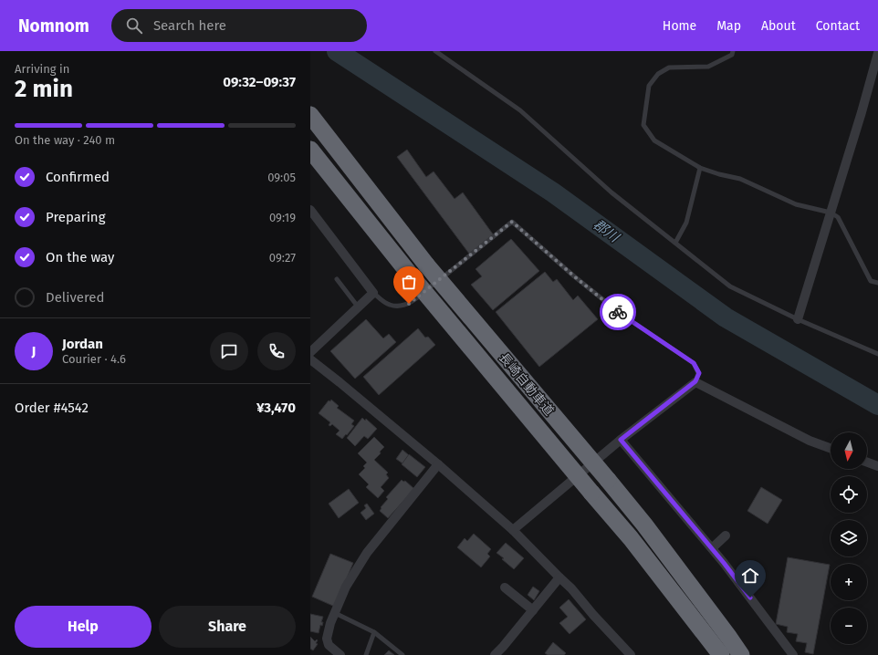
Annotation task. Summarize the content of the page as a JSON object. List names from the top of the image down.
{
  "streets": {
    "highway": ["長崎自動車道"]
  },
  "water": ["郡川"],
  "north": "bottom",
  "page": {
    "header": "Nomnom",
    "search": "Search here",
    "nav": [
      "Home",
      "Map",
      "About",
      "Contact"
    ],
    "heading": ["2 min", "Arriving in", "09:32–09:37"],
    "panel": [
      "Jordan",
      "Courier · 4.6",
      "Order #4542",
      "¥3,470"
    ],
    "bar": "On the way · 240 m",
    "list": [
      ["Confirmed", "09:05"],
      ["Preparing", "09:19"],
      ["On the way", "09:27"],
      "Delivered"
    ],
    "round": "J",
    "map_buttons": ["+", "−"],
    "buttons": ["Help", "Share"]
  }
}
